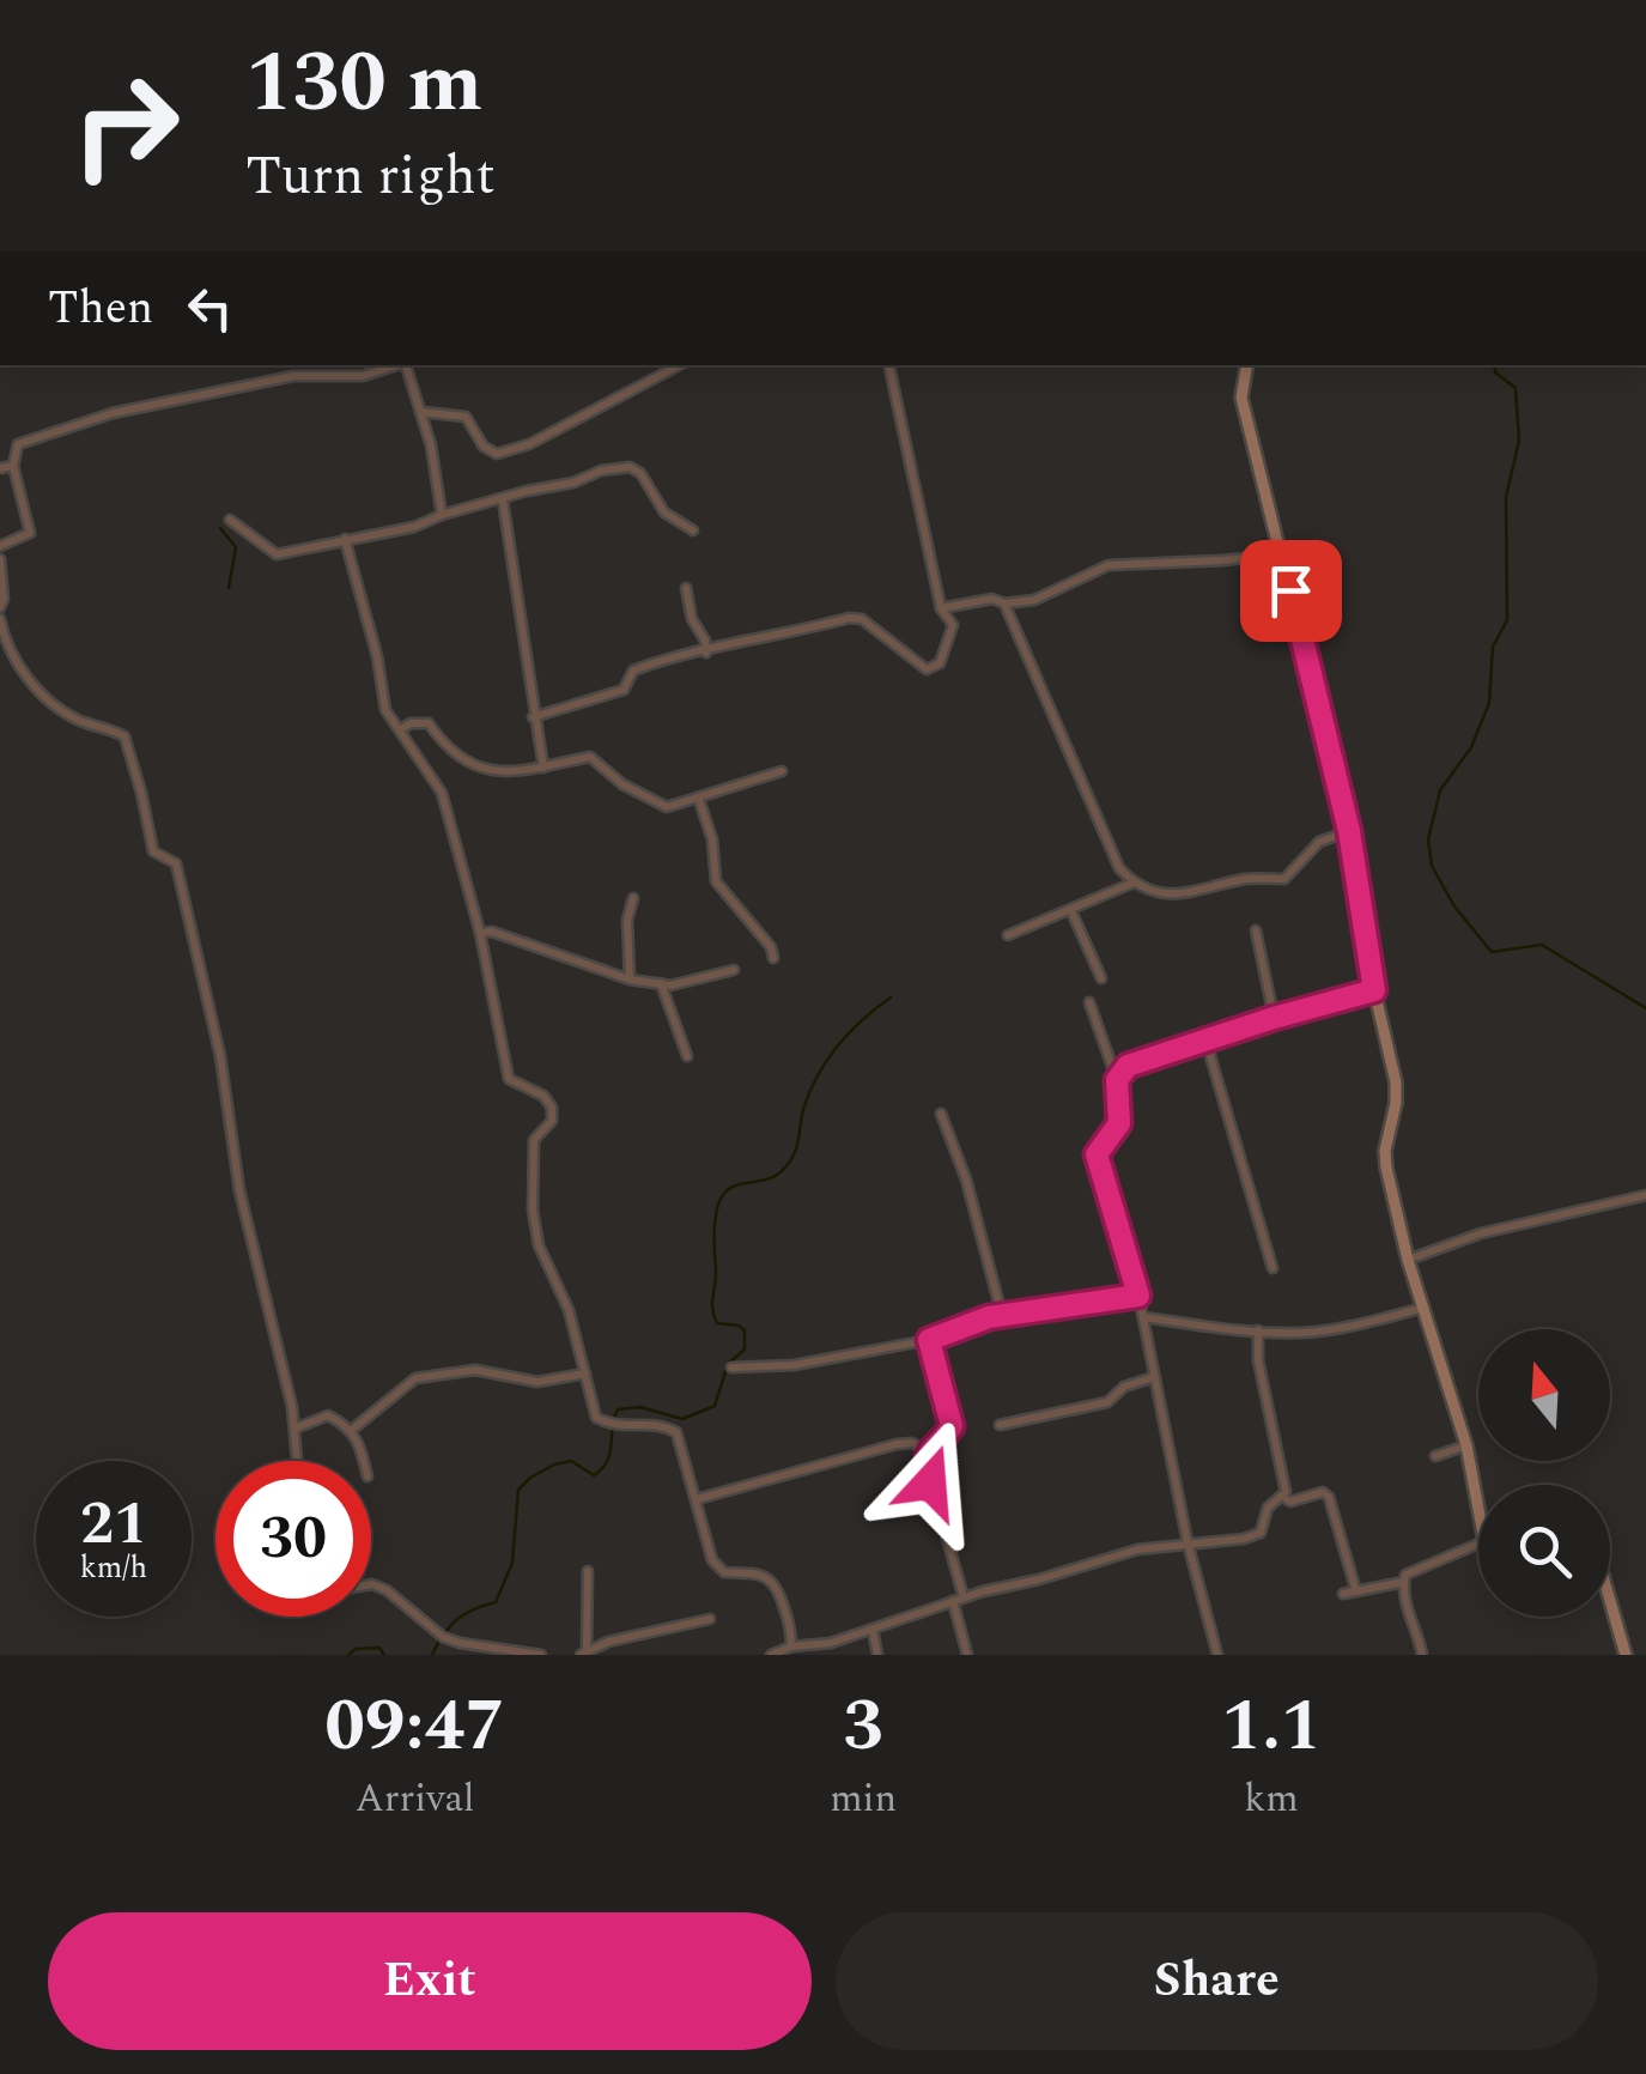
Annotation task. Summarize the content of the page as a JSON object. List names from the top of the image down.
{
  "north": "top",
  "page": {
    "turn": ["130 m", "Turn right"],
    "then": "Then",
    "speed": "21 km/h",
    "limit": "30",
    "eta": [
      "09:47",
      "Arrival",
      "3",
      "min",
      "1.1",
      "km"
    ],
    "buttons": ["Exit", "Share"]
  }
}
